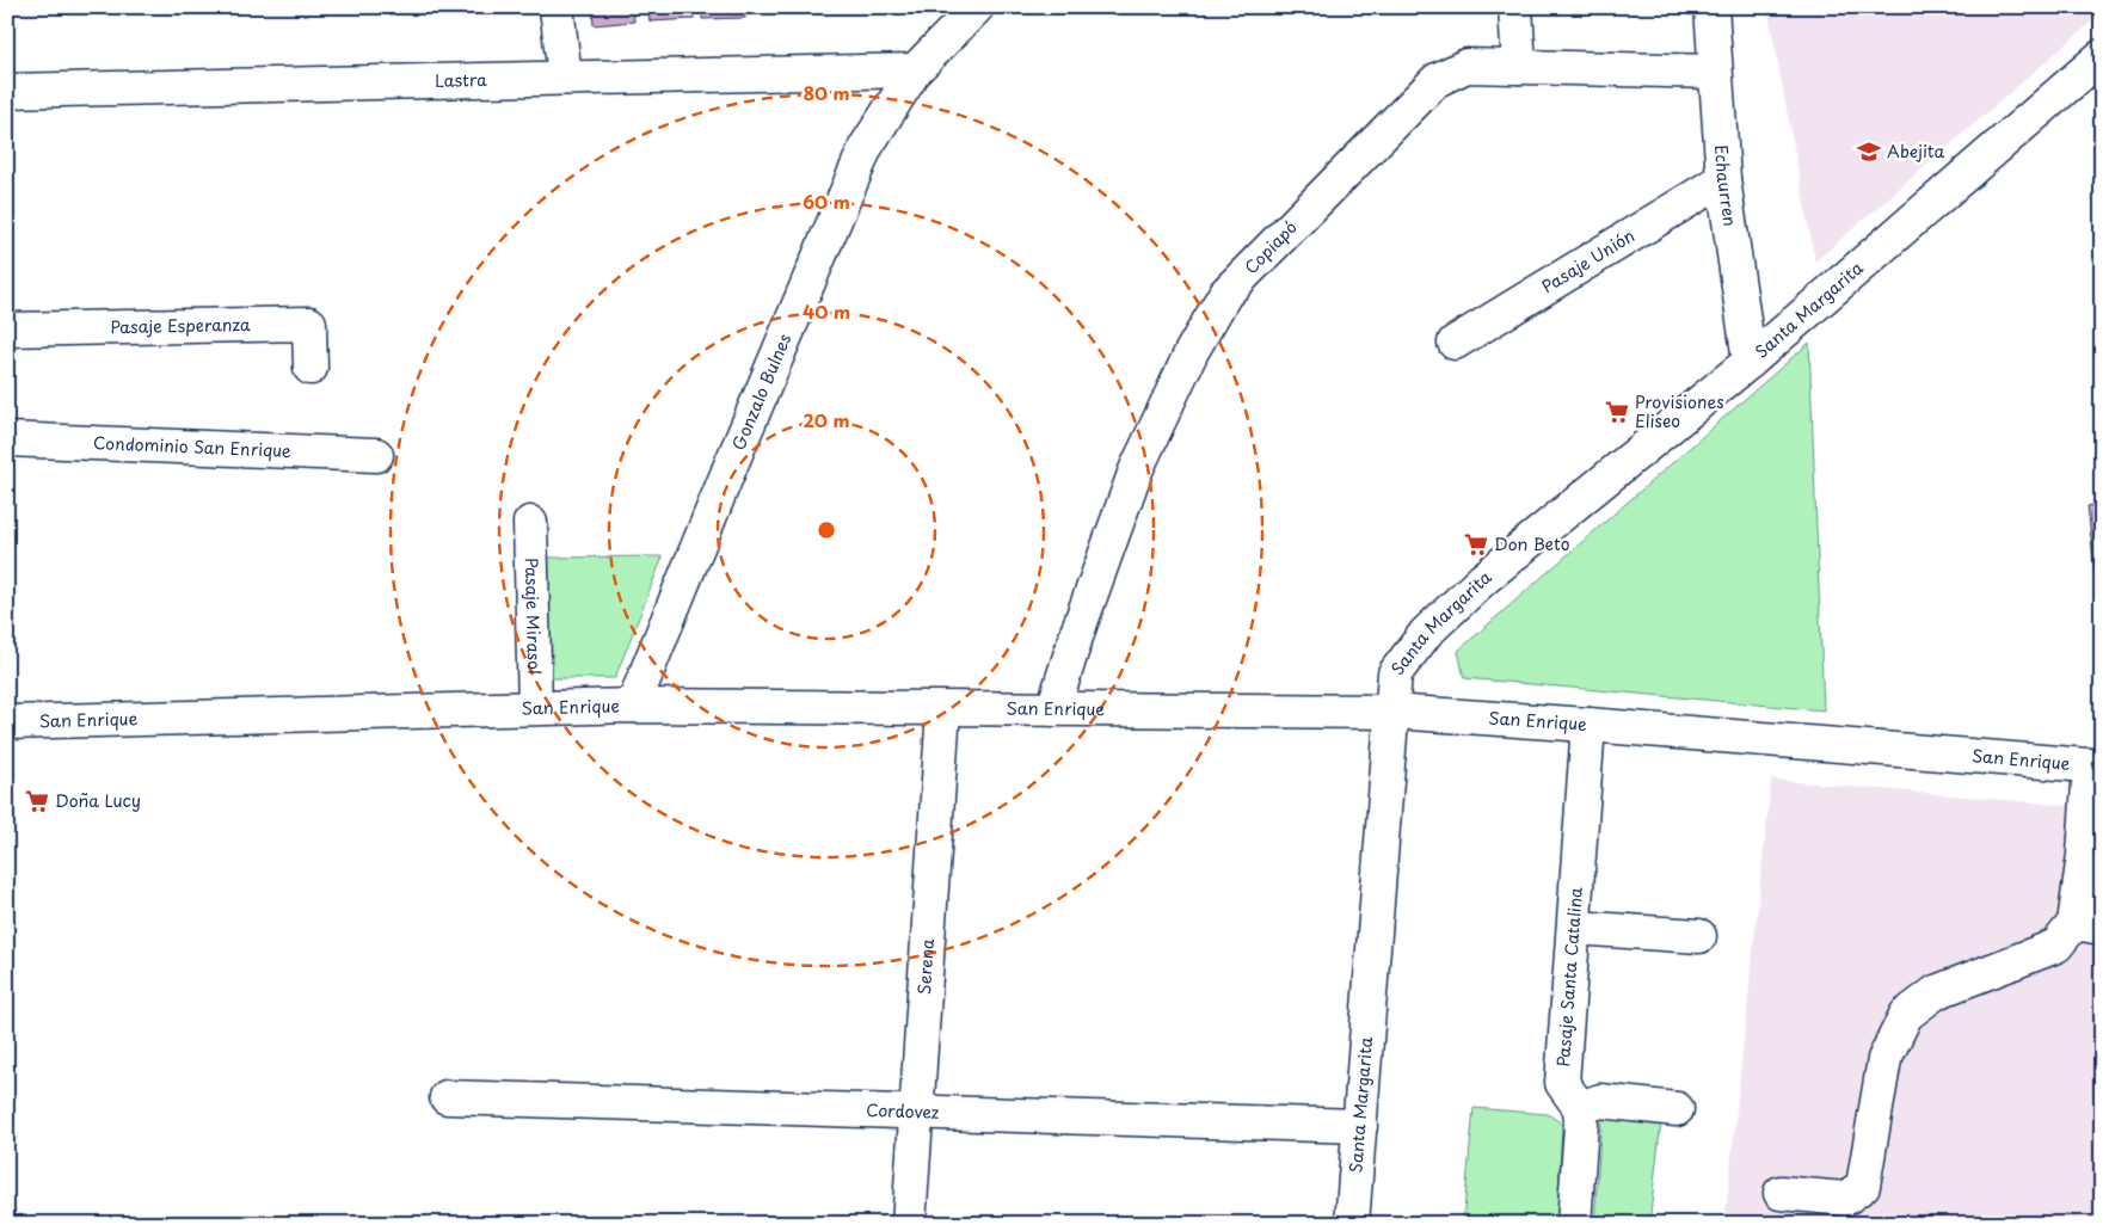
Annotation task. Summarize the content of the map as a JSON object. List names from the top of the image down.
{
  "streets": {
    "street": [
      "Lastra",
      "Echaurren",
      "Copiapó",
      "Pasaje Unión",
      "Santa Margarita",
      "Pasaje Esperanza",
      "Gonzalo Bulnes",
      "Condominio San Enrique",
      "Pasaje Mirasol",
      "San Enrique",
      "Serena",
      "Pasaje Santa Catalina",
      "Cordovez"
    ]
  },
  "crossings": [
    ["Lastra", "Gonzalo Bulnes"],
    ["Echaurren", "Copiapó"],
    ["Echaurren", "Pasaje Unión"],
    ["Echaurren", "Santa Margarita"],
    ["Copiapó", "San Enrique"],
    ["Santa Margarita", "San Enrique"],
    ["Santa Margarita", "Cordovez"],
    ["Gonzalo Bulnes", "San Enrique"],
    ["Pasaje Mirasol", "San Enrique"],
    ["San Enrique", "Serena"],
    ["San Enrique", "Pasaje Santa Catalina"],
    ["Serena", "Cordovez"]
  ],
  "places": {
    "school or university": ["Abejita"],
    "supermarket": ["Provisiones Eliseo", "Don Beto", "Doña Lucy"]
  },
  "rings": [
    "80 m",
    "60 m",
    "40 m",
    "20 m"
  ]
}
